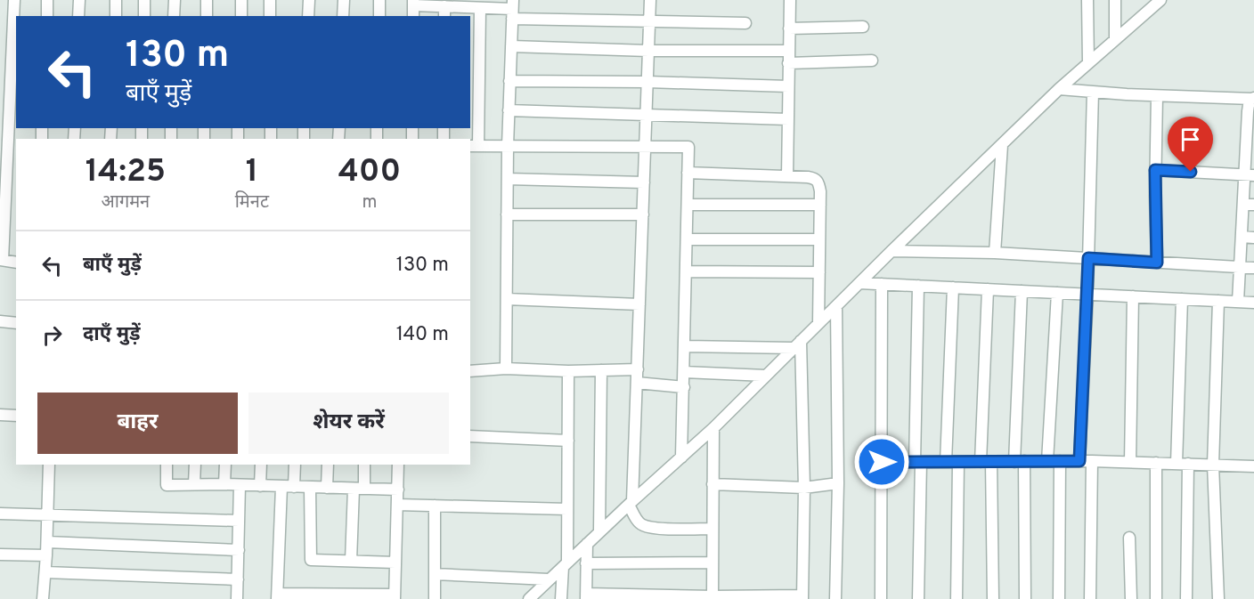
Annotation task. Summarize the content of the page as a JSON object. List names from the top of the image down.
{
  "page": {
    "turn": ["130 m", "बाएँ मुड़ें"],
    "eta": [
      "14:25",
      "आगमन",
      "1",
      "मिनट",
      "400",
      "m"
    ],
    "list": [
      {
        "name": "बाएँ मुड़ें",
        "value": "130 m"
      },
      {
        "name": "दाएँ मुड़ें",
        "value": "140 m"
      }
    ],
    "buttons": ["बाहर", "शेयर करें"]
  }
}
